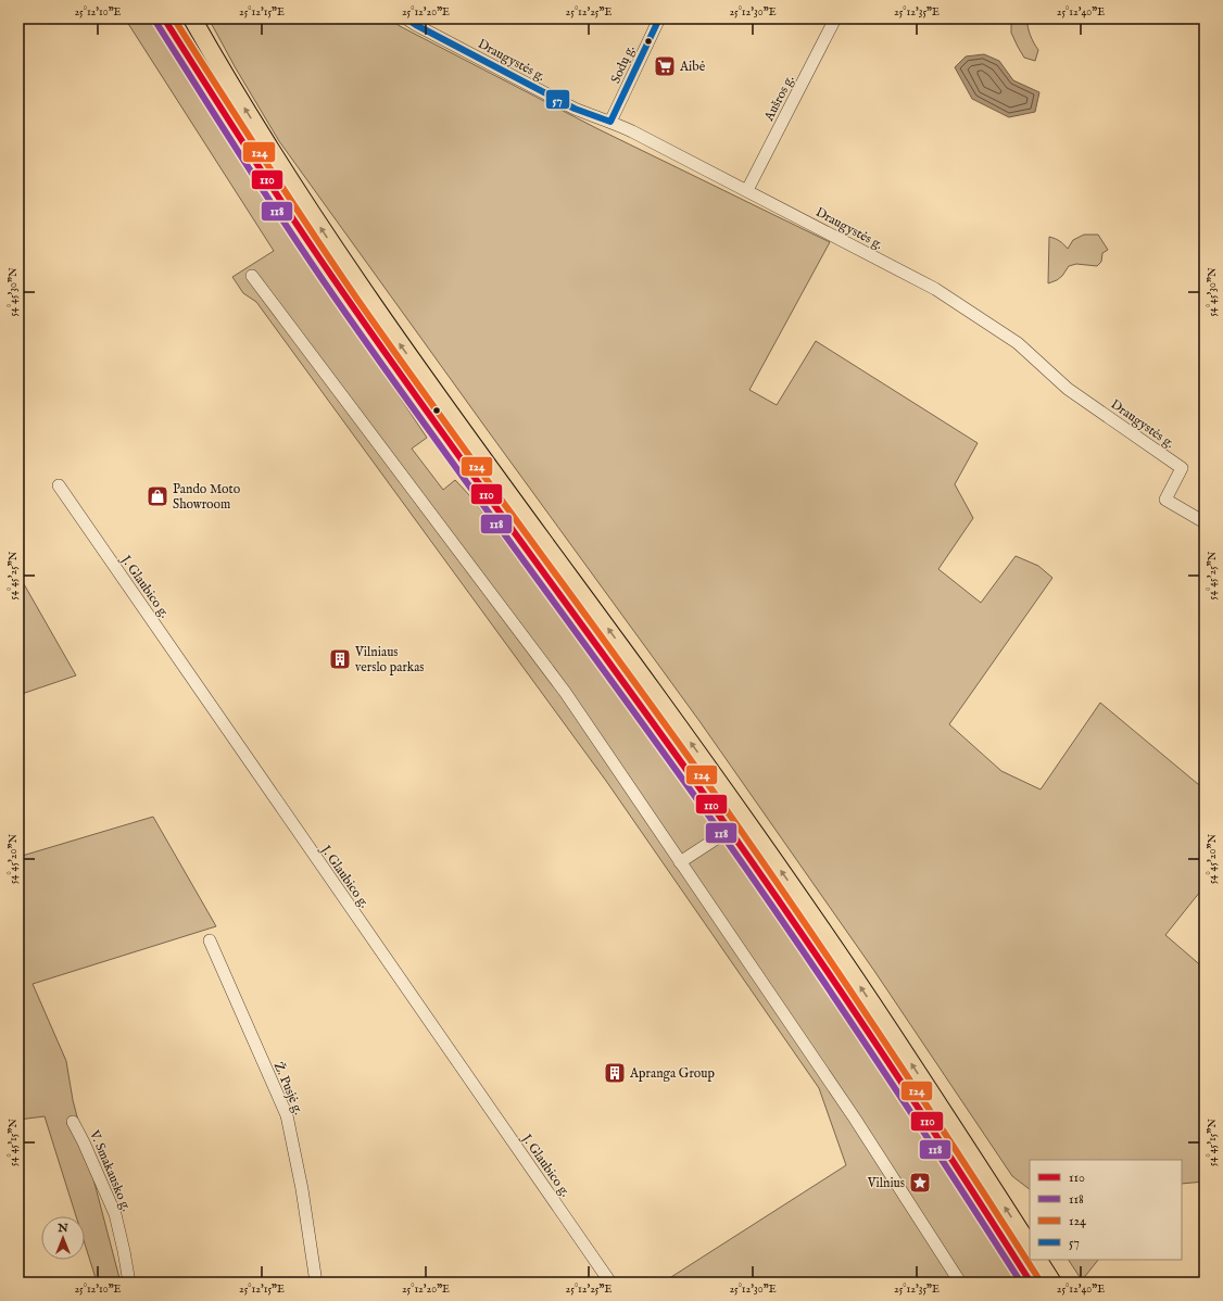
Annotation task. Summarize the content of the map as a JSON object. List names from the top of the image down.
{
  "streets": {
    "street": [
      "Draugystės g.",
      "Sodų g.",
      "Aušros g.",
      "J. Glaubico g.",
      "Ž. Pusjė g.",
      "V. Smakausko g."
    ]
  },
  "crossings": [
    ["Draugystės g.", "Sodų g."],
    ["Draugystės g.", "Aušros g."]
  ],
  "places": {
    "supermarket": ["Aibė"],
    "shop": ["Pando Moto Showroom"],
    "building": ["Vilniaus verslo parkas", "Apranga Group"],
    "place": ["Vilnius"]
  },
  "lines": [
    "transit line 110",
    "transit line 124",
    "transit line 57",
    "transit line 118"
  ],
  "legend": [
    "110",
    "118",
    "124",
    "57"
  ],
  "north": "top",
  "coordinates": [
    "25°12'10\"E",
    "25°12'15\"E",
    "25°12'20\"E",
    "25°12'25\"E",
    "25°12'30\"E",
    "25°12'35\"E",
    "25°12'40\"E",
    "54°45'30\"N",
    "54°45'25\"N",
    "54°45'20\"N",
    "54°45'15\"N"
  ]
}
